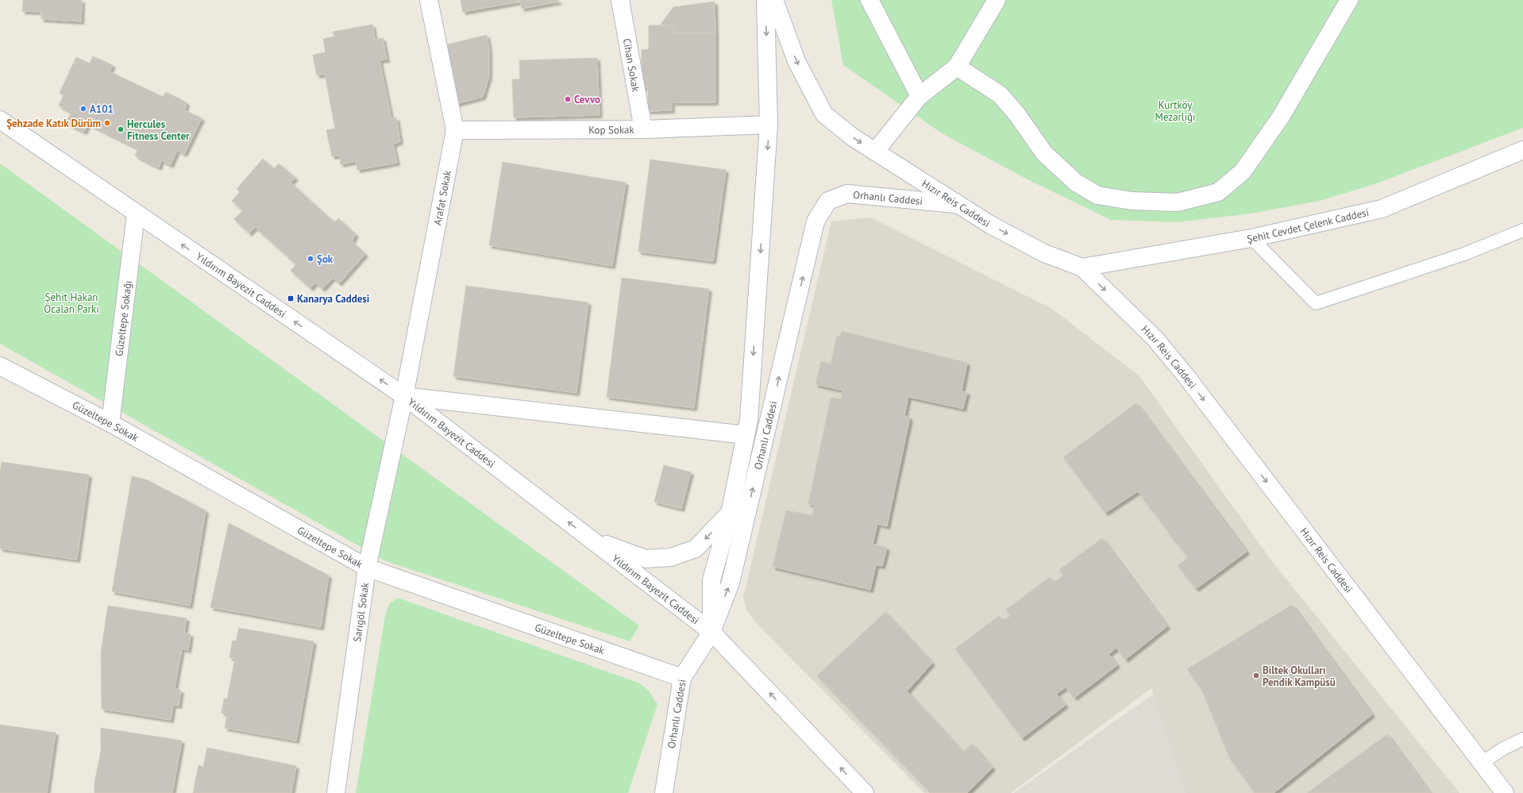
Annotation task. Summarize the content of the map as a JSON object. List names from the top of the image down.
{
  "streets": {
    "street": [
      "Cihan Sokak",
      "Kop Sokak",
      "Arafat Sokak",
      "Orhanlı Caddesi",
      "Hızır Reis Caddesi",
      "Şehit Cevdet Çelenk Caddesi",
      "Yıldırım Bayezit Caddesi",
      "Güzeltepe Sokağı",
      "Güzeltepe Sokak",
      "Sarıgöl Sokak"
    ]
  },
  "crossings": [
    ["Cihan Sokak", "Kop Sokak"],
    ["Kop Sokak", "Arafat Sokak"],
    ["Arafat Sokak", "Yıldırım Bayezit Caddesi"],
    ["Arafat Sokak", "Sarıgöl Sokak"],
    ["Orhanlı Caddesi", "Hızır Reis Caddesi"],
    ["Orhanlı Caddesi", "Yıldırım Bayezit Caddesi"],
    ["Orhanlı Caddesi", "Güzeltepe Sokak"],
    ["Hızır Reis Caddesi", "Şehit Cevdet Çelenk Caddesi"],
    ["Yıldırım Bayezit Caddesi", "Güzeltepe Sokağı"],
    ["Yıldırım Bayezit Caddesi", "Sarıgöl Sokak"],
    ["Güzeltepe Sokağı", "Güzeltepe Sokak"],
    ["Güzeltepe Sokak", "Sarıgöl Sokak"]
  ],
  "one_way": ["Hızır Reis Caddesi", "Yıldırım Bayezit Caddesi"],
  "parks": ["Kurtköy Mezarlığı", "Şehit Hakan Öcalan Parkı"],
  "places": {
    "other": [
      "Cevvo",
      "A101",
      "Şehzade Katık Dürüm",
      "Hercules Fitness Center",
      "Şok",
      "Biltek Okulları Pendik Kampüsü"
    ],
    "transit": ["Kanarya Caddesi"]
  }
}
